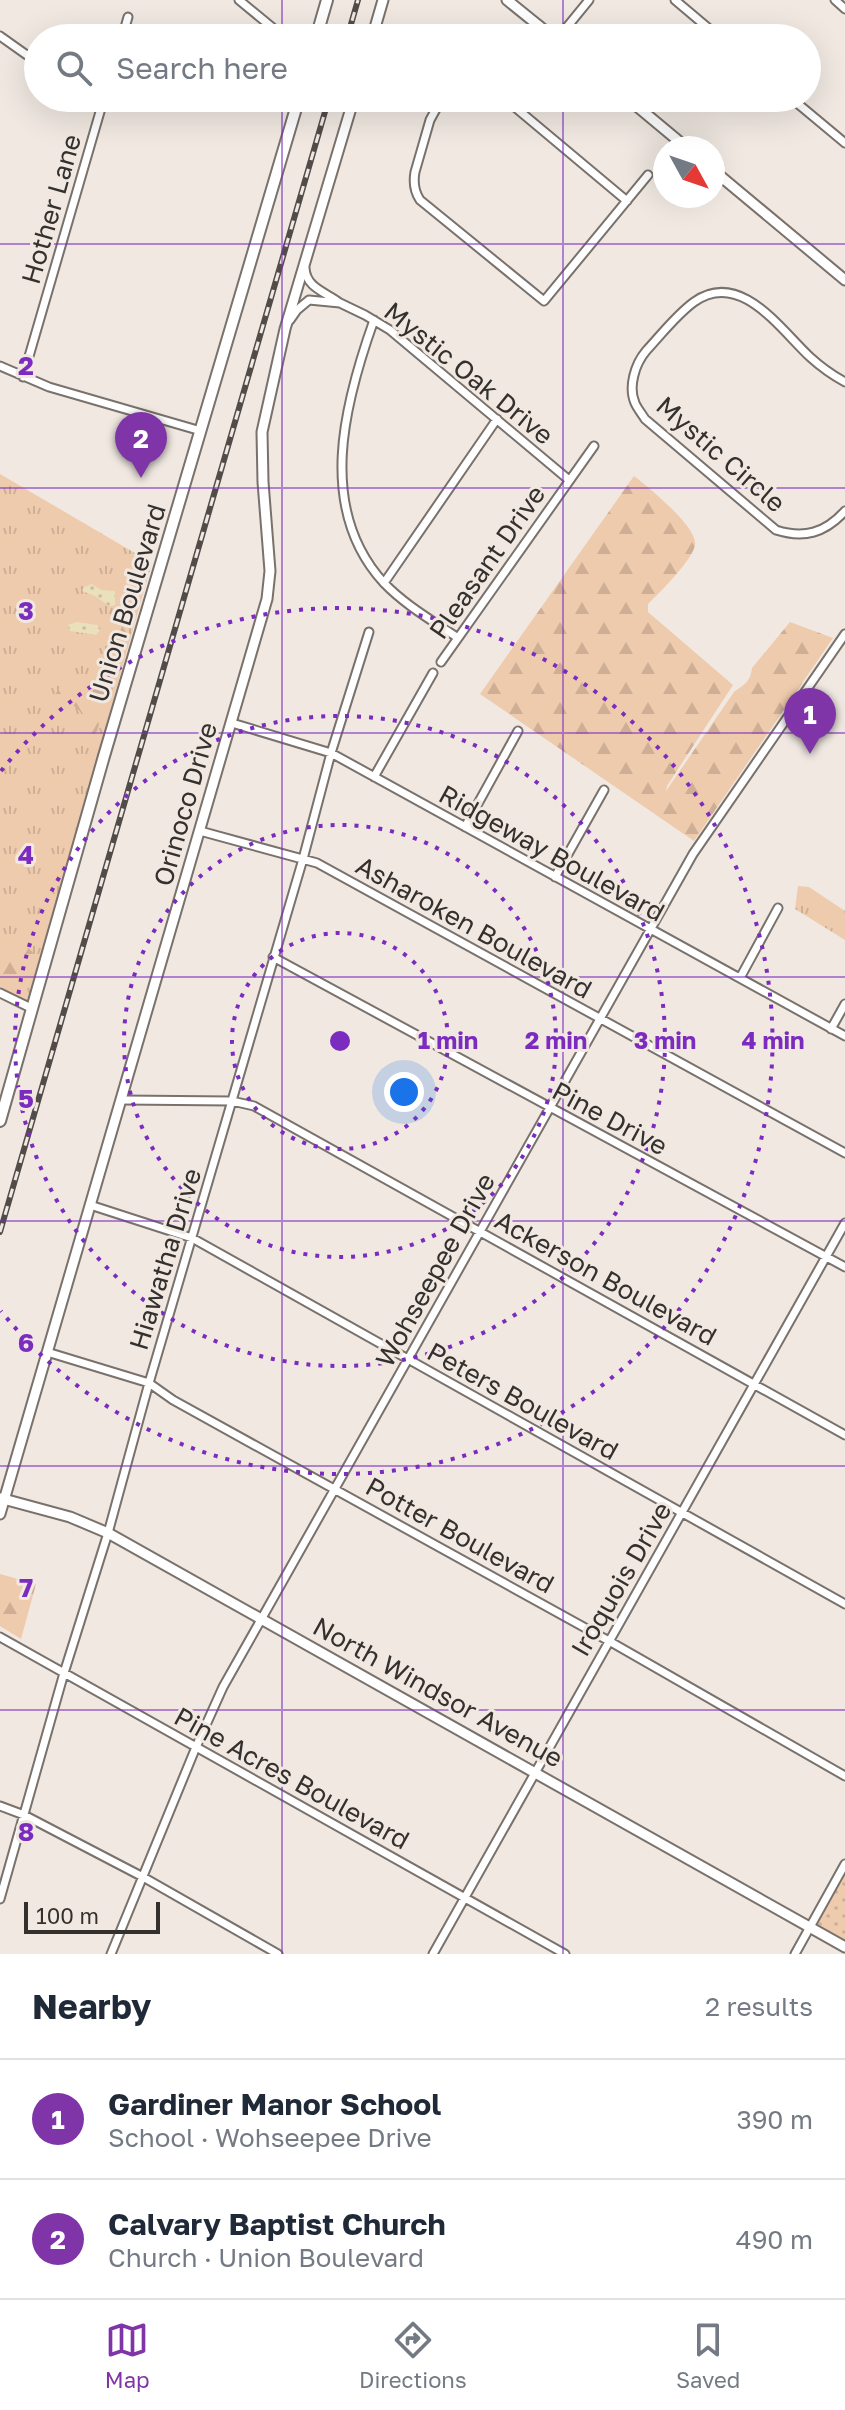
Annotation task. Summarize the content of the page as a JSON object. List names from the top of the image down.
{
  "streets": {
    "main road": ["Union Boulevard"],
    "street": [
      "Hother Lane",
      "Mystic Oak Drive",
      "Mystic Circle",
      "Pleasant Drive",
      "Orinoco Drive",
      "Ridgeway Boulevard",
      "Asharoken Boulevard",
      "Pine Drive",
      "Hiawatha Drive",
      "Wohseepee Drive",
      "Ackerson Boulevard",
      "Peters Boulevard",
      "Potter Boulevard",
      "Iroquois Drive",
      "North Windsor Avenue",
      "Pine Acres Boulevard"
    ]
  },
  "crossings": [
    ["Mystic Oak Drive", "Pleasant Drive"],
    ["Mystic Oak Drive", "Orinoco Drive"],
    ["Orinoco Drive", "Ridgeway Boulevard"],
    ["Orinoco Drive", "Asharoken Boulevard"],
    ["Orinoco Drive", "Ackerson Boulevard"],
    ["Orinoco Drive", "Peters Boulevard"],
    ["Orinoco Drive", "Potter Boulevard"],
    ["Orinoco Drive", "North Windsor Avenue"],
    ["Ridgeway Boulevard", "Hiawatha Drive"],
    ["Ridgeway Boulevard", "Wohseepee Drive"],
    ["Asharoken Boulevard", "Hiawatha Drive"],
    ["Asharoken Boulevard", "Wohseepee Drive"],
    ["Pine Drive", "Hiawatha Drive"],
    ["Pine Drive", "Wohseepee Drive"],
    ["Pine Drive", "Iroquois Drive"],
    ["Hiawatha Drive", "Ackerson Boulevard"],
    ["Hiawatha Drive", "Peters Boulevard"],
    ["Hiawatha Drive", "Potter Boulevard"],
    ["Hiawatha Drive", "North Windsor Avenue"],
    ["Hiawatha Drive", "Pine Acres Boulevard"],
    ["Wohseepee Drive", "Ackerson Boulevard"],
    ["Wohseepee Drive", "Peters Boulevard"],
    ["Wohseepee Drive", "Potter Boulevard"],
    ["Wohseepee Drive", "North Windsor Avenue"],
    ["Wohseepee Drive", "Pine Acres Boulevard"],
    ["Ackerson Boulevard", "Iroquois Drive"],
    ["Peters Boulevard", "Iroquois Drive"],
    ["Potter Boulevard", "Iroquois Drive"],
    ["Iroquois Drive", "North Windsor Avenue"],
    ["Iroquois Drive", "Pine Acres Boulevard"]
  ],
  "scale_bar": "100 m",
  "north": "bottom right",
  "page": {
    "search": "Search here",
    "pins": ["2", "1"],
    "scale": "100 m",
    "heading": ["Nearby", "2 results"],
    "list": [
      {
        "mark": "1",
        "name": "Gardiner Manor School",
        "note": "School · Wohseepee Drive",
        "value": "390 m"
      },
      {
        "mark": "2",
        "name": "Calvary Baptist Church",
        "note": "Church · Union Boulevard",
        "value": "490 m"
      }
    ],
    "nav": ["Map", "Directions", "Saved"]
  },
  "grid": {
    "rows": [
      "2",
      "3",
      "4",
      "5",
      "6",
      "7",
      "8"
    ]
  },
  "rings": [
    "1 min",
    "2 min",
    "3 min",
    "4 min"
  ]
}
